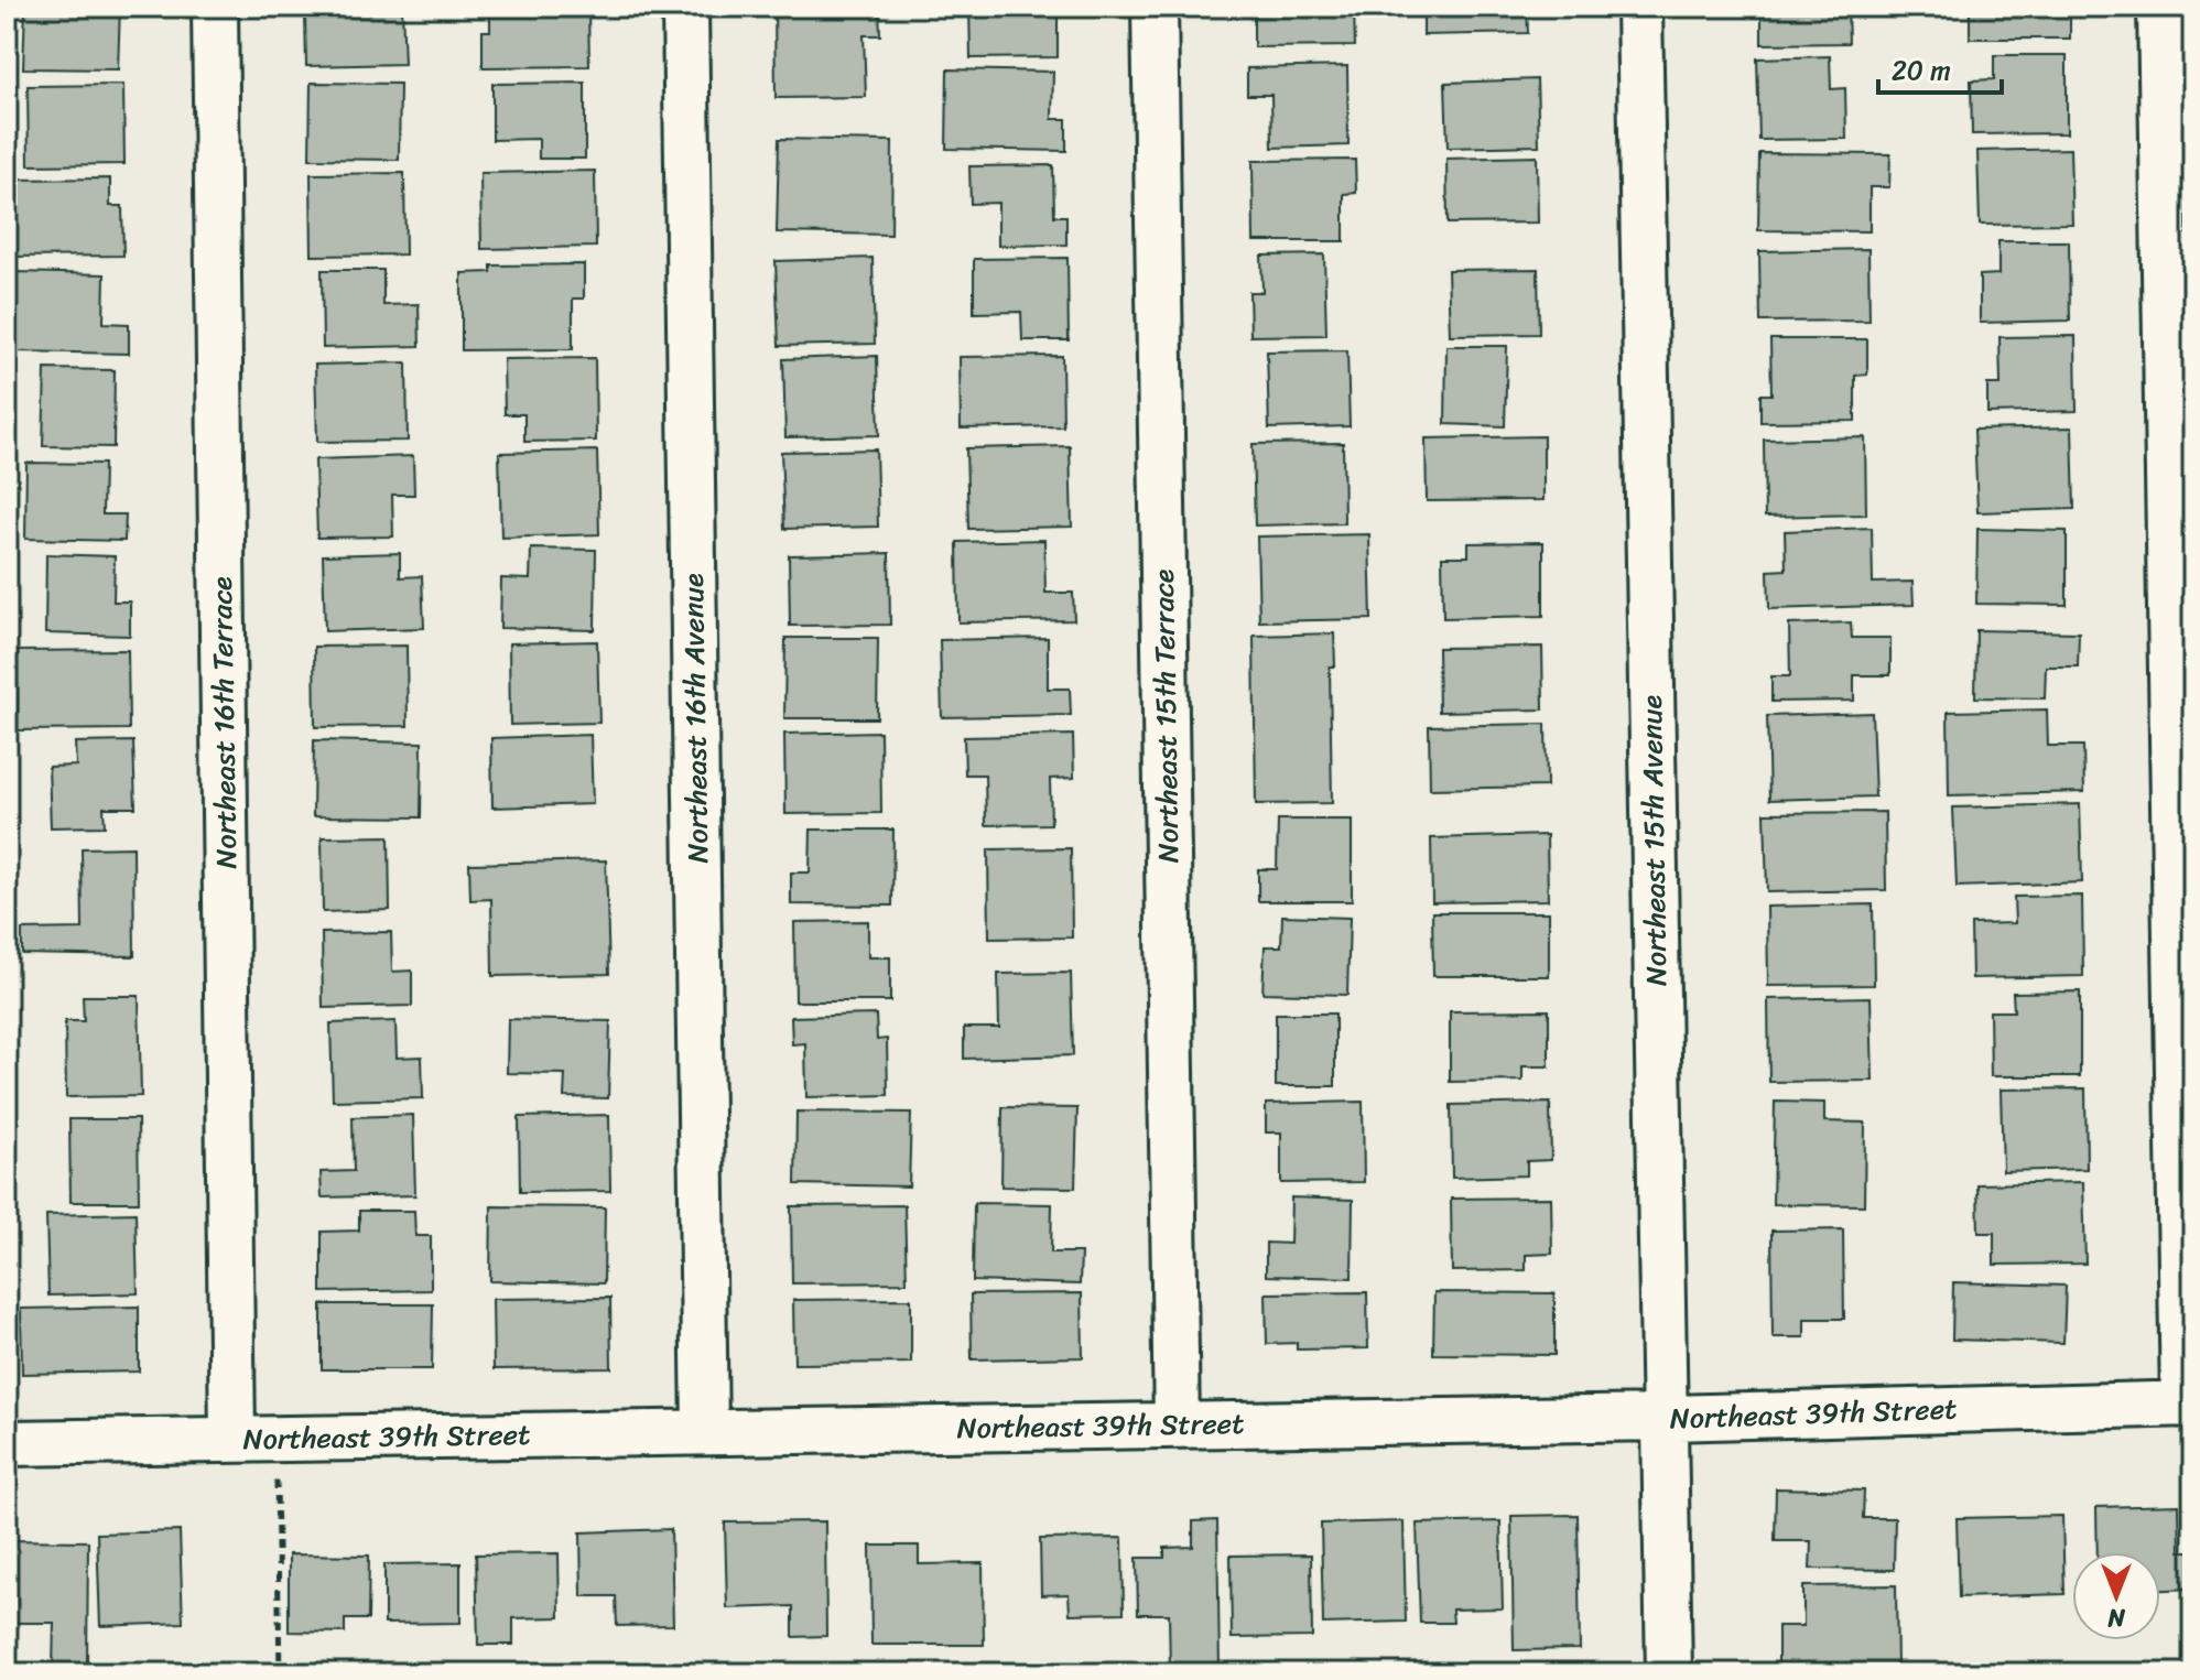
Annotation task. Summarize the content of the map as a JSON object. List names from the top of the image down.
{
  "streets": {
    "street": [
      "Northeast 15th Terrace",
      "Northeast 16th Avenue",
      "Northeast 16th Terrace",
      "Northeast 15th Avenue",
      "Northeast 39th Street"
    ]
  },
  "crossings": [
    ["Northeast 15th Terrace", "Northeast 39th Street"],
    ["Northeast 16th Avenue", "Northeast 39th Street"],
    ["Northeast 16th Terrace", "Northeast 39th Street"],
    ["Northeast 15th Avenue", "Northeast 39th Street"]
  ],
  "scale_bar": "20 m",
  "north": "bottom"
}
